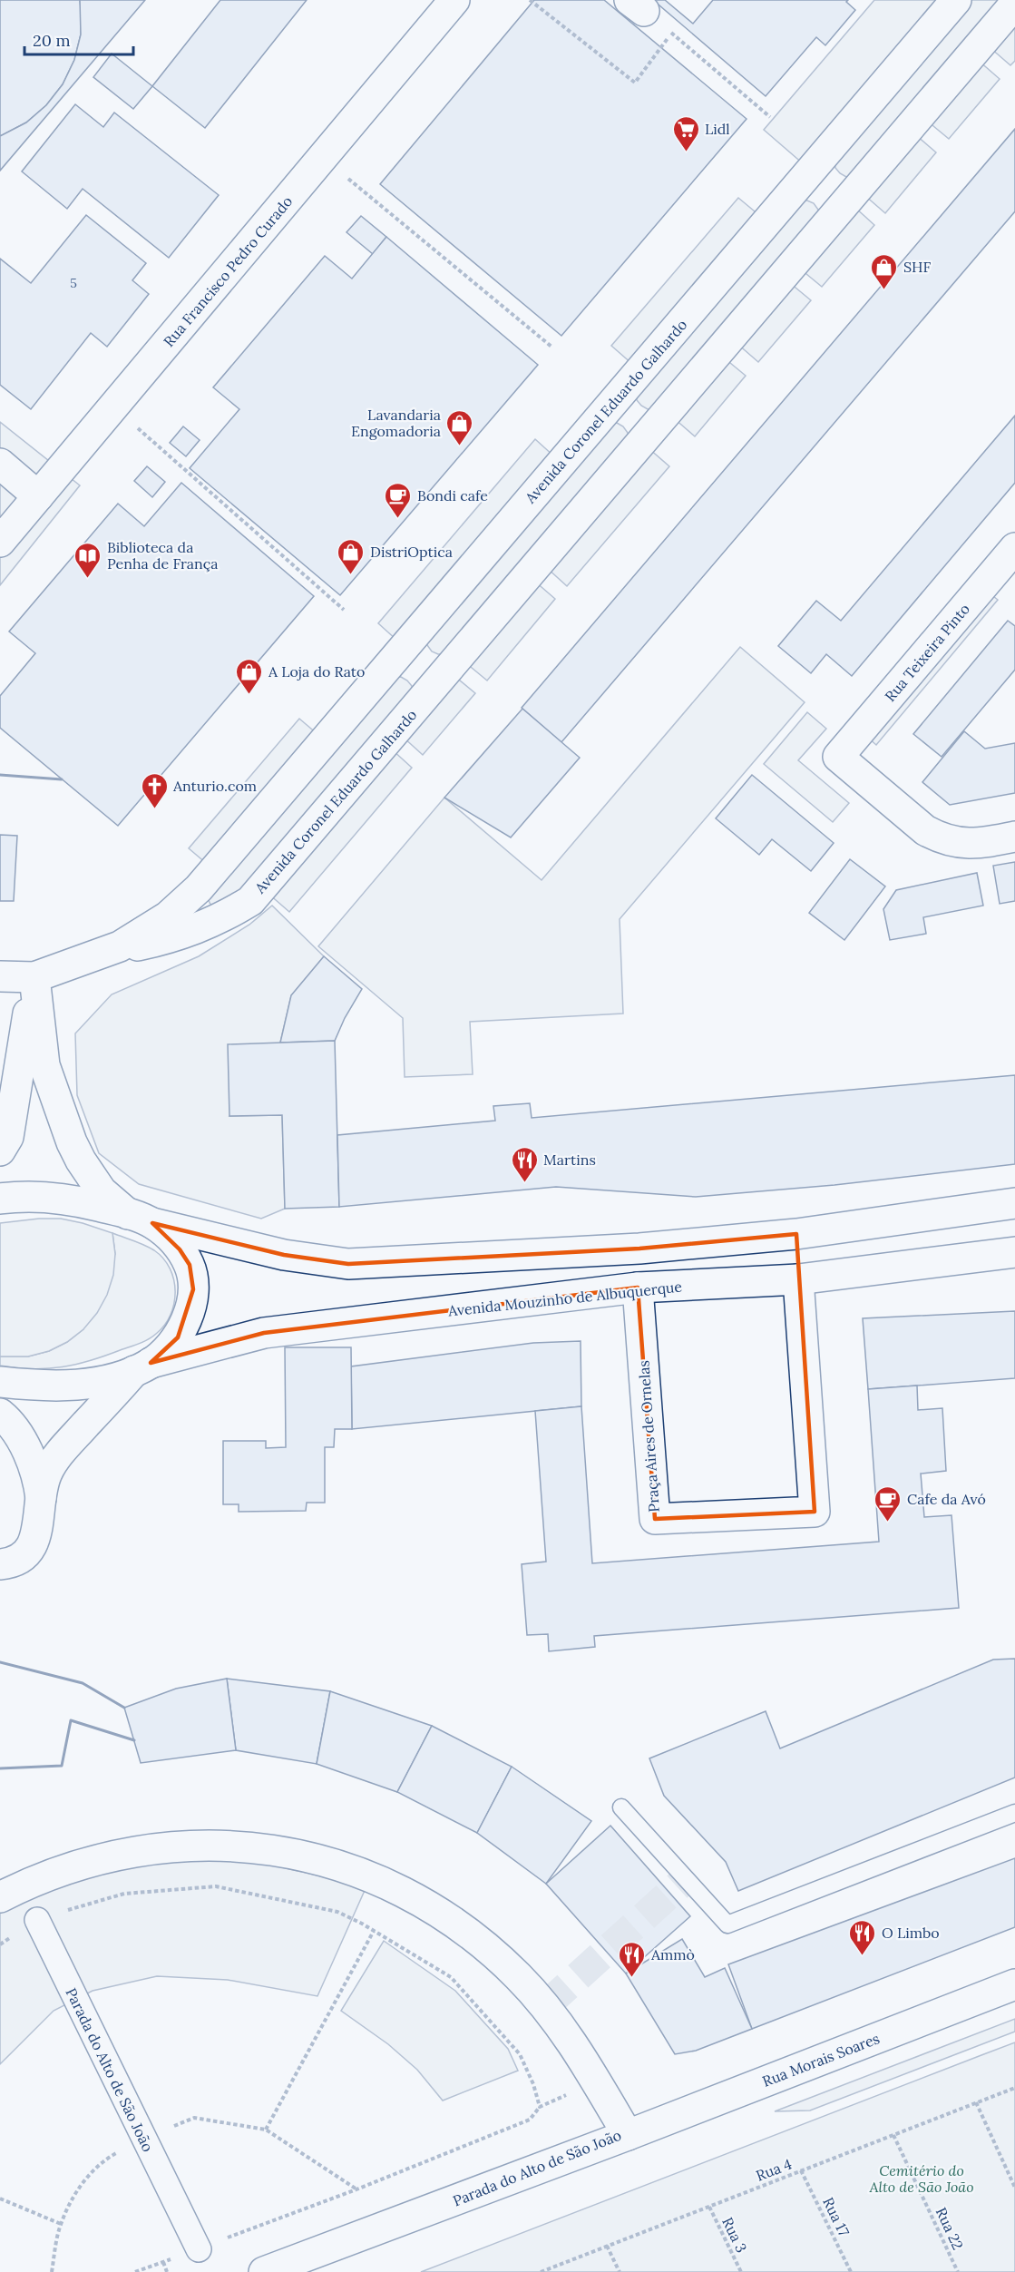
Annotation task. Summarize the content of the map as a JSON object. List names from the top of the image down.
{
  "streets": {
    "street": [
      "Rua Francisco Pedro Curado",
      "Avenida Coronel Eduardo Galhardo",
      "Rua Teixeira Pinto",
      "Avenida Mouzinho de Albuquerque",
      "Praça Aires de Ornelas",
      "Rua Morais Soares",
      "Parada do Alto de São João"
    ],
    "path": [
      "Rua 4",
      "Rua 17",
      "Rua 22",
      "Rua 3"
    ]
  },
  "crossings": [
    ["Avenida Mouzinho de Albuquerque", "Praça Aires de Ornelas"],
    ["Rua Morais Soares", "Parada do Alto de São João"],
    ["Rua 4", "Rua 17"],
    ["Rua 4", "Rua 22"],
    ["Rua 4", "Rua 3"]
  ],
  "parks": ["Cemitério do Alto de São João"],
  "places": {
    "supermarket": ["Lidl"],
    "shop": [
      "SHF",
      "Lavandaria Engomadoria",
      "DistriOptica",
      "A Loja do Rato"
    ],
    "cafe": ["Bondi cafe", "Cafe da Avó"],
    "library": ["Biblioteca da Penha de França"],
    "church": ["Anturio.com"],
    "restaurant": ["Martins", "O Limbo", "Ammò"]
  },
  "house_numbers": ["5"],
  "scale_bar": "20 m"
}
